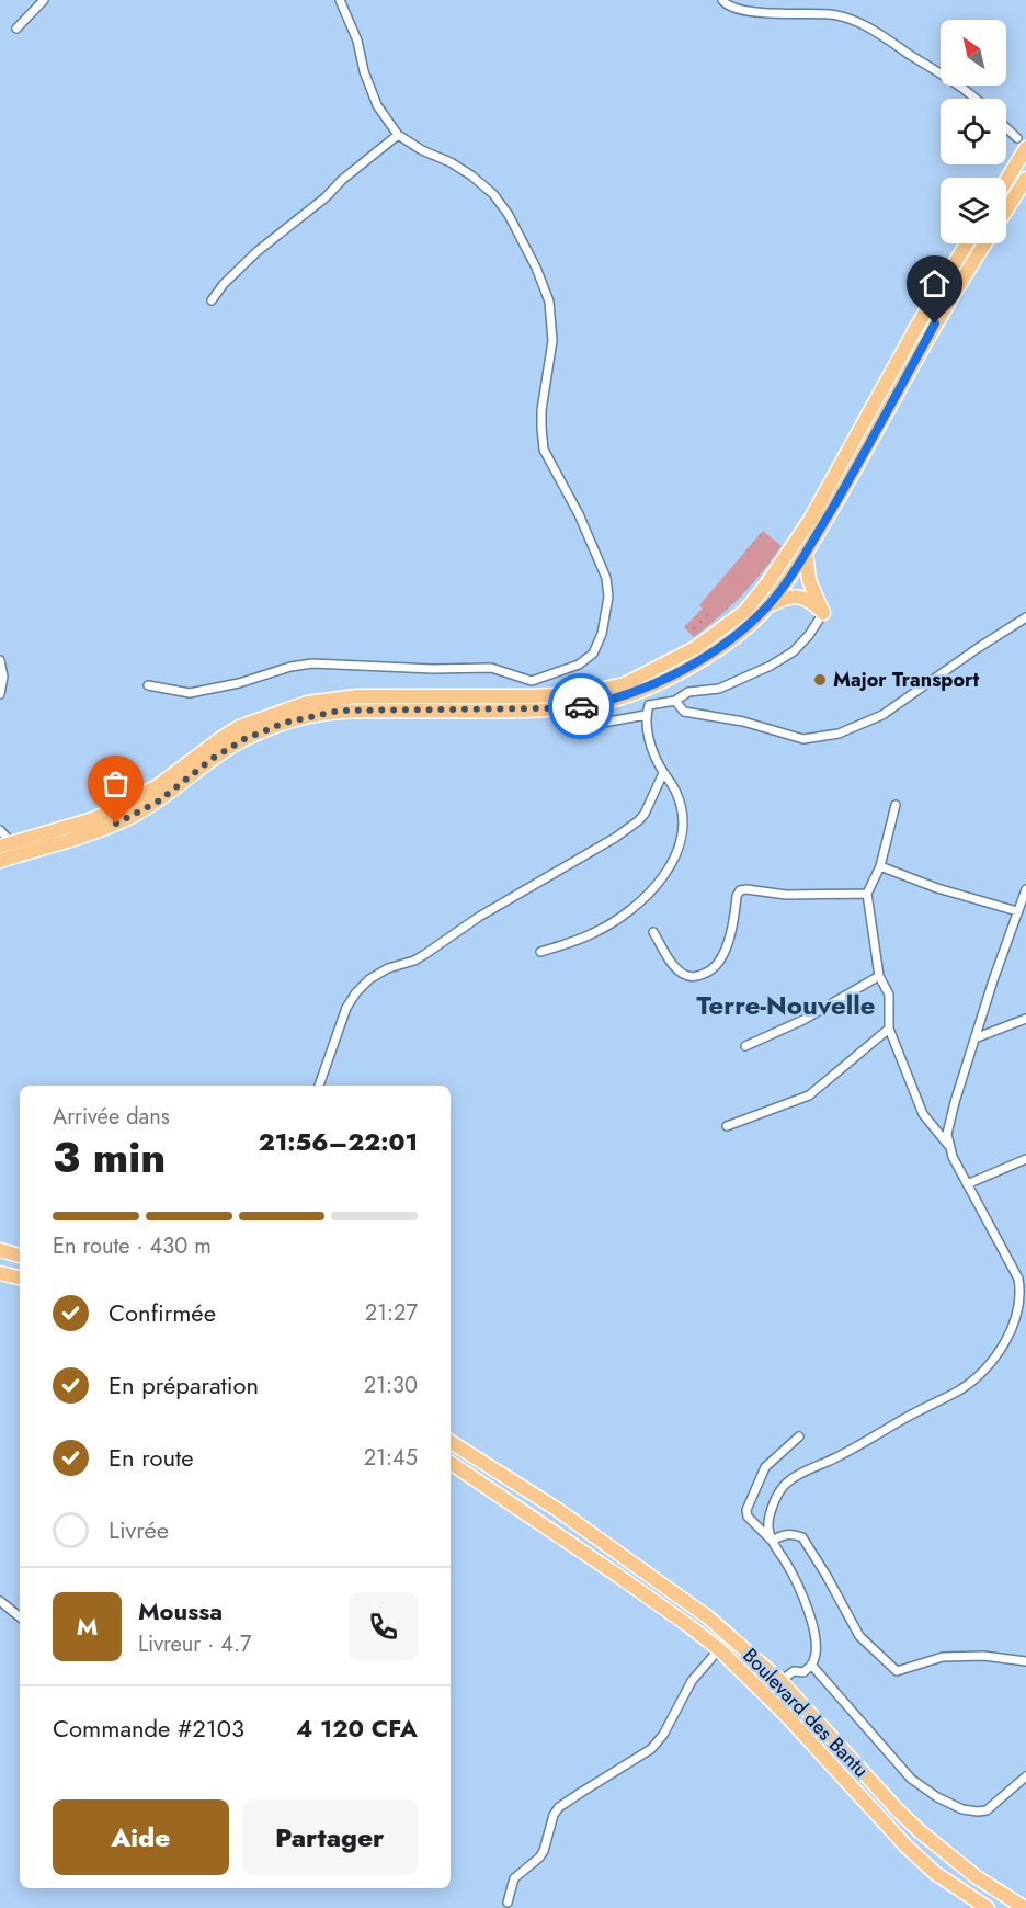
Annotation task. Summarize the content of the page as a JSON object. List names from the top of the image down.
{
  "streets": {
    "highway": ["Boulevard des Bantu"]
  },
  "districts": ["Terre-Nouvelle"],
  "places": ["Major Transport"],
  "north": "top left",
  "page": {
    "heading": ["3 min", "Arrivée dans", "21:56–22:01"],
    "panel": [
      "Moussa",
      "Livreur · 4.7",
      "Commande #2103",
      "4 120 CFA"
    ],
    "bar": "En route · 430 m",
    "list": [
      ["Confirmée", "21:27"],
      ["En préparation", "21:30"],
      ["En route", "21:45"],
      "Livrée"
    ],
    "round": "M",
    "buttons": ["Aide", "Partager"]
  }
}
